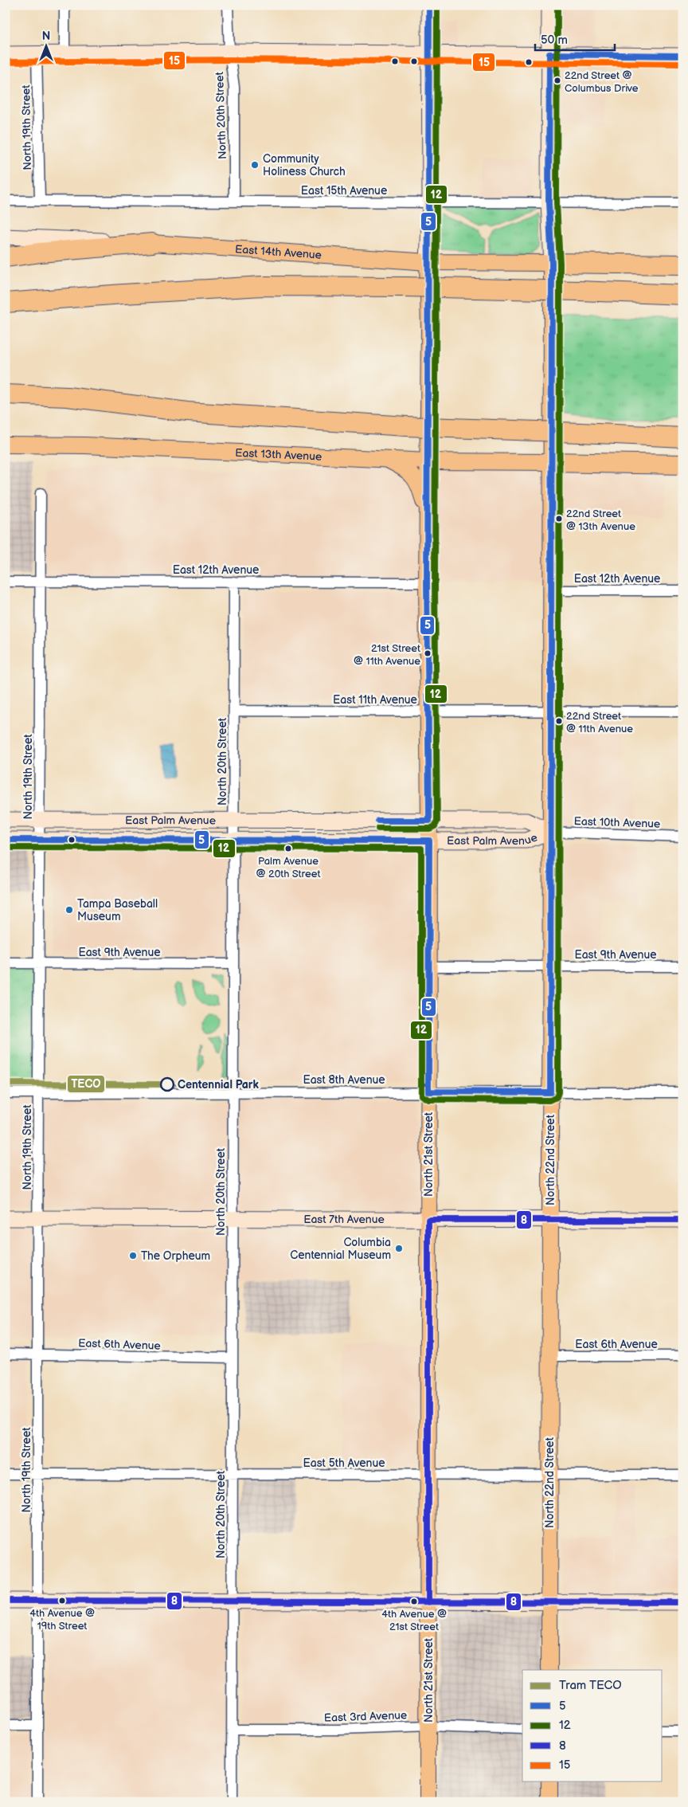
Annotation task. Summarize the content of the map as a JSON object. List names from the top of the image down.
{
  "streets": {
    "main road": [
      "East 14th Avenue",
      "East 13th Avenue",
      "North 21st Street",
      "North 22nd Street"
    ],
    "street": [
      "North 20th Street",
      "North 19th Street",
      "East 15th Avenue",
      "East 12th Avenue",
      "East 11th Avenue",
      "East Palm Avenue",
      "East 10th Avenue",
      "East 9th Avenue",
      "East 8th Avenue",
      "East 7th Avenue",
      "East 6th Avenue",
      "East 5th Avenue",
      "East 3rd Avenue"
    ]
  },
  "crossings": [
    ["North 20th Street", "East 15th Avenue"],
    ["North 20th Street", "East 12th Avenue"],
    ["North 20th Street", "East 11th Avenue"],
    ["North 20th Street", "East Palm Avenue"],
    ["North 20th Street", "East 9th Avenue"],
    ["North 20th Street", "East 8th Avenue"],
    ["North 20th Street", "East 7th Avenue"],
    ["North 20th Street", "East 6th Avenue"],
    ["North 20th Street", "East 5th Avenue"],
    ["North 20th Street", "East 3rd Avenue"],
    ["North 19th Street", "East 15th Avenue"],
    ["North 19th Street", "East 12th Avenue"],
    ["North 19th Street", "East Palm Avenue"],
    ["North 19th Street", "East 9th Avenue"],
    ["North 19th Street", "East 8th Avenue"],
    ["North 19th Street", "East 7th Avenue"],
    ["North 19th Street", "East 6th Avenue"],
    ["North 19th Street", "East 5th Avenue"],
    ["East 15th Avenue", "North 21st Street"],
    ["East 15th Avenue", "North 22nd Street"],
    ["East 14th Avenue", "North 21st Street"],
    ["East 14th Avenue", "North 22nd Street"],
    ["East 13th Avenue", "North 21st Street"],
    ["East 13th Avenue", "North 22nd Street"],
    ["East 12th Avenue", "North 21st Street"],
    ["East 12th Avenue", "North 22nd Street"],
    ["East 11th Avenue", "North 21st Street"],
    ["East 11th Avenue", "North 22nd Street"],
    ["East Palm Avenue", "East 10th Avenue"],
    ["East Palm Avenue", "North 21st Street"],
    ["East Palm Avenue", "North 22nd Street"],
    ["East 10th Avenue", "North 22nd Street"],
    ["East 9th Avenue", "North 21st Street"],
    ["East 9th Avenue", "North 22nd Street"],
    ["East 8th Avenue", "North 21st Street"],
    ["East 8th Avenue", "North 22nd Street"],
    ["North 21st Street", "East 7th Avenue"],
    ["North 21st Street", "East 5th Avenue"],
    ["North 21st Street", "East 3rd Avenue"],
    ["North 22nd Street", "East 7th Avenue"],
    ["North 22nd Street", "East 6th Avenue"],
    ["North 22nd Street", "East 5th Avenue"]
  ],
  "places": [
    "22nd Street @ Columbus Drive",
    "Community Holiness Church",
    "22nd Street @ 13th Avenue",
    "21st Street @ 11th Avenue",
    "22nd Street @ 11th Avenue",
    "Palm Avenue @ 20th Street",
    "Tampa Baseball Museum",
    "Centennial Park",
    "Columbia Centennial Museum",
    "The Orpheum",
    "4th Avenue @ 19th Street",
    "4th Avenue @ 21st Street"
  ],
  "lines": [
    "transit line 5",
    "transit line 12",
    "transit line 15",
    "tram line TECO",
    "transit line 8"
  ],
  "legend": [
    "Tram TECO",
    "5",
    "12",
    "8",
    "15"
  ],
  "scale_bar": "50 m",
  "north": "top"
}
